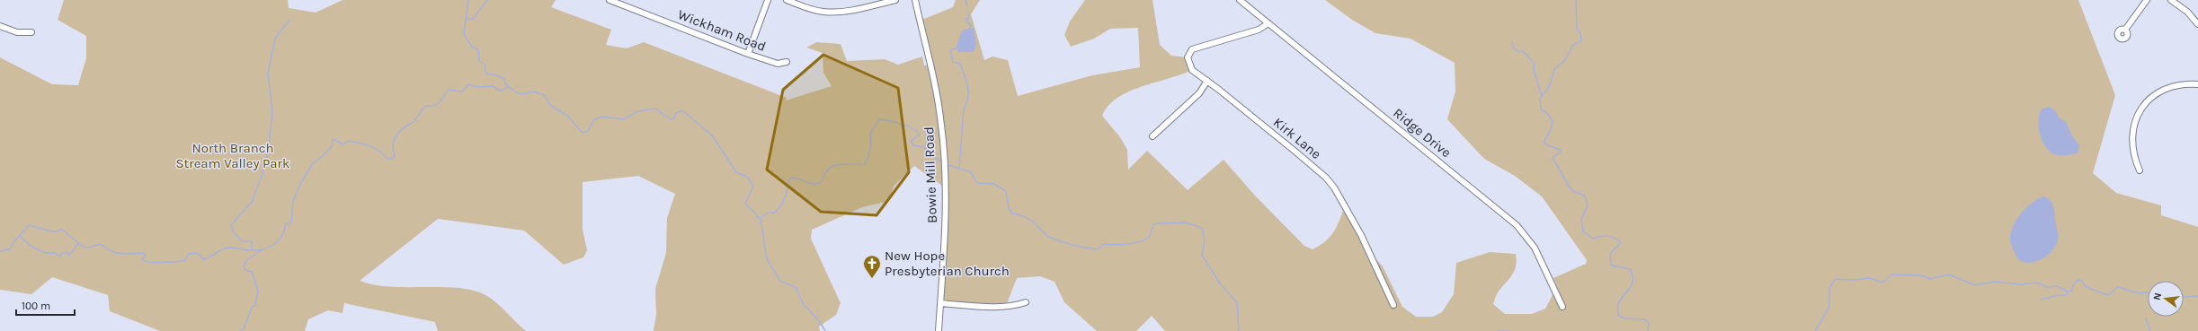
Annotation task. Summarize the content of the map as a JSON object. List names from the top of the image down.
{
  "streets": {
    "street": [
      "Wickham Road",
      "Ridge Drive",
      "Kirk Lane",
      "Bowie Mill Road"
    ]
  },
  "crossings": [
    ["Ridge Drive", "Kirk Lane"]
  ],
  "parks": ["North Branch Stream Valley Park"],
  "places": {
    "church": ["New Hope Presbyterian Church"]
  },
  "scale_bar": "100 m",
  "north": "left"
}
